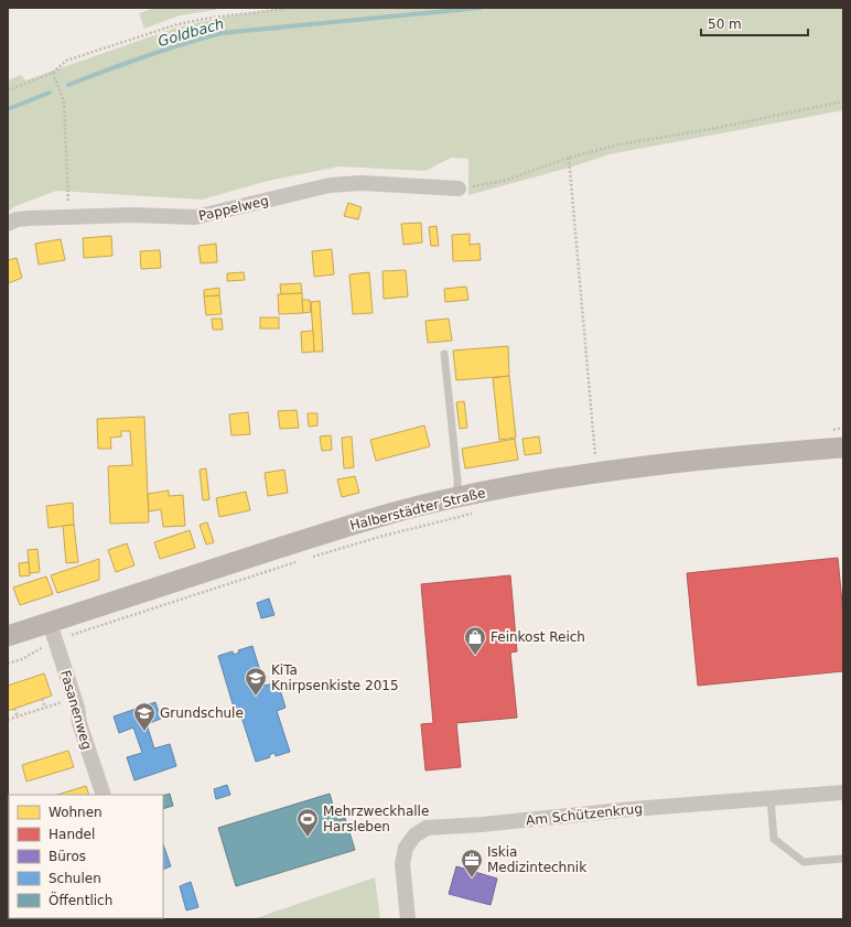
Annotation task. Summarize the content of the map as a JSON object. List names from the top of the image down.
{
  "streets": {
    "main road": ["Halberstädter Straße"],
    "street": ["Pappelweg", "Fasanenweg", "Am Schützenkrug"]
  },
  "crossings": [
    ["Halberstädter Straße", "Fasanenweg"]
  ],
  "water": ["Goldbach"],
  "places": {
    "shop": ["Feinkost Reich"],
    "school or university": ["KiTa Knirpsenkiste 2015", "Grundschule"],
    "sports": ["Mehrzweckhalle Harsleben"],
    "office": ["Iskia Medizintechnik"]
  },
  "legend": [
    "Wohnen",
    "Handel",
    "Büros",
    "Schulen",
    "Öffentlich"
  ],
  "scale_bar": "50 m"
}
